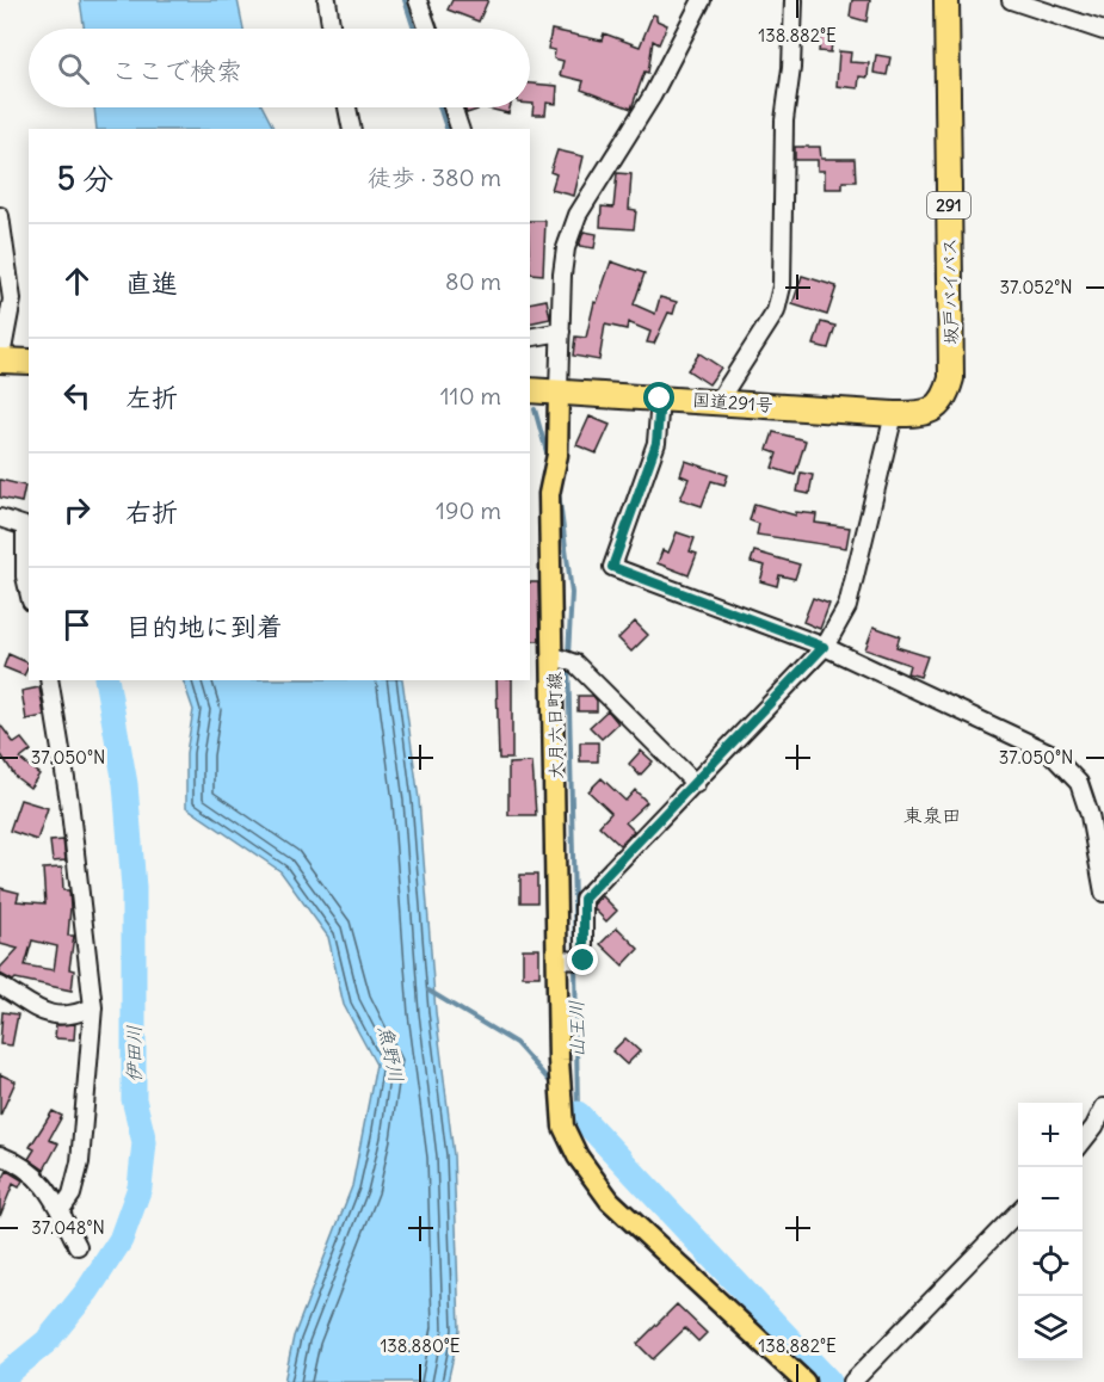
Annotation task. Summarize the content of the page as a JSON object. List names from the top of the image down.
{
  "streets": {
    "highway": ["291", "坂戸バイパス", "国道291号"],
    "main road": ["大月六日町線"]
  },
  "crossings": [
    ["坂戸バイパス", "国道291号"],
    ["国道291号", "大月六日町線"]
  ],
  "districts": ["東泉田"],
  "water": ["山王川", "伊田川", "魚野川"],
  "page": {
    "search": "ここで検索",
    "heading": ["5 分", "徒歩 · 380 m"],
    "list": [
      ["直進", "80 m"],
      ["左折", "110 m"],
      ["右折", "190 m"],
      "目的地に到着"
    ],
    "map_buttons": ["+", "−"]
  },
  "coordinates": [
    "138.882°E",
    "37.052°N",
    "37.050°N",
    "37.048°N",
    "138.880°E"
  ]
}
